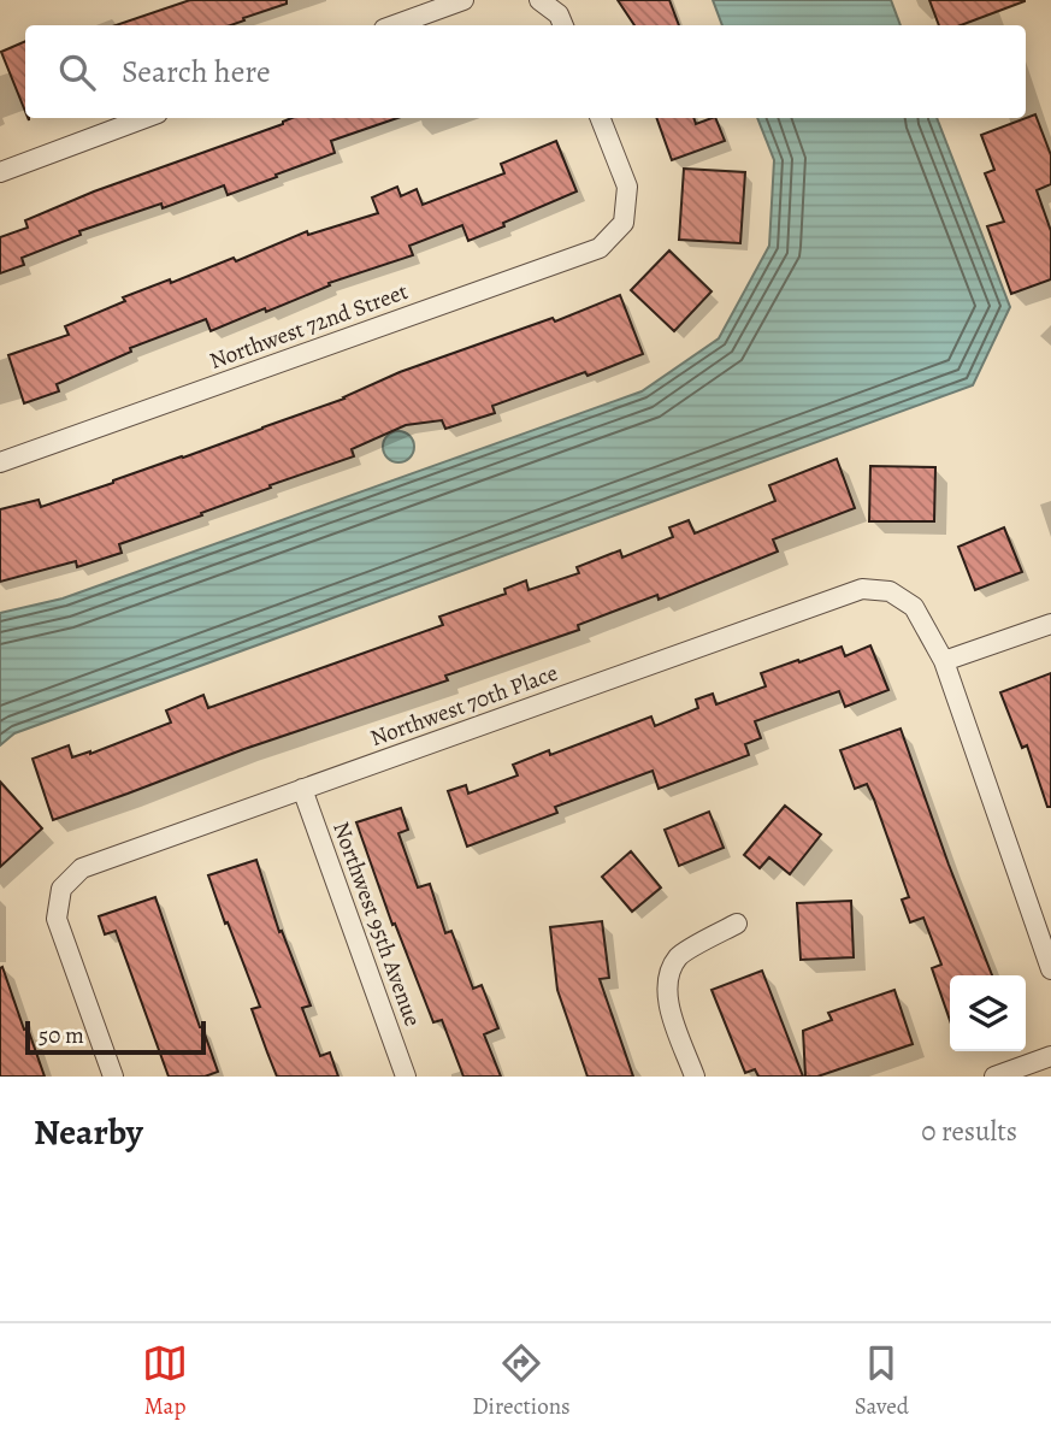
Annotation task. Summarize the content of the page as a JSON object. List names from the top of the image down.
{
  "streets": {
    "street": ["Northwest 72nd Street", "Northwest 70th Place", "Northwest 95th Avenue"]
  },
  "crossings": [
    ["Northwest 70th Place", "Northwest 95th Avenue"]
  ],
  "scale_bar": "50 m",
  "page": {
    "search": "Search here",
    "scale": "50 m",
    "heading": ["Nearby", "0 results"],
    "nav": ["Map", "Directions", "Saved"]
  }
}
